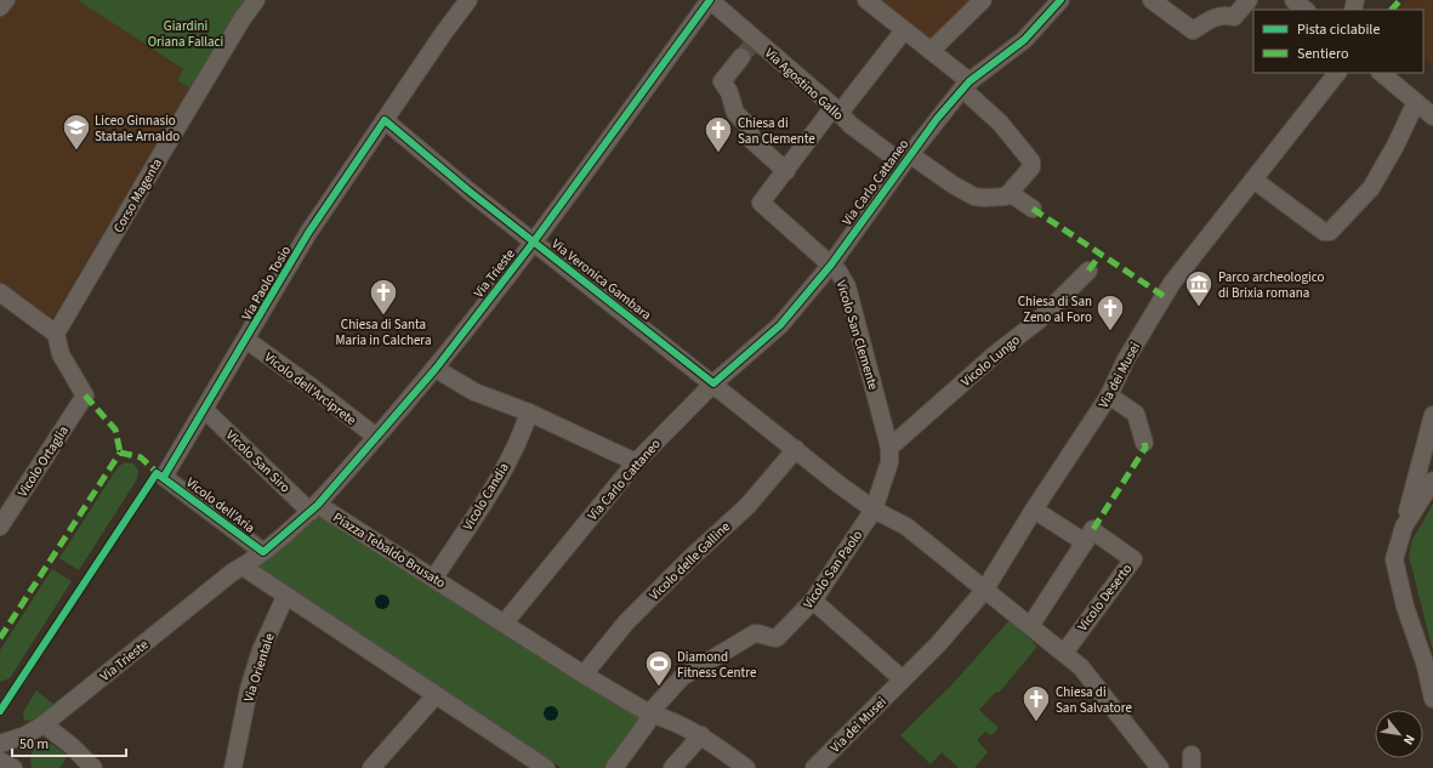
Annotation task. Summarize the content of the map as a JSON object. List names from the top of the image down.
{
  "streets": {
    "street": [
      "Via Agostino Gallo",
      "Via Carlo Cattaneo",
      "Corso Magenta",
      "Via Trieste",
      "Via Veronica Gambara",
      "Via Paolo Tosio",
      "Vicolo San Clemente",
      "Vicolo Lungo",
      "Via dei Musei",
      "Vicolo dell'Arciprete",
      "Vicolo Ortaglia",
      "Vicolo San Siro",
      "Vicolo Candia",
      "Vicolo dell'Aria",
      "Piazza Tebaldo Brusato",
      "Vicolo delle Galline",
      "Vicolo San Paolo",
      "Vicolo Deserto",
      "Via Orientale"
    ]
  },
  "crossings": [
    ["Via Agostino Gallo", "Via Carlo Cattaneo"],
    ["Via Agostino Gallo", "Via Trieste"],
    ["Via Agostino Gallo", "Vicolo San Clemente"],
    ["Via Carlo Cattaneo", "Via Veronica Gambara"],
    ["Via Carlo Cattaneo", "Vicolo San Clemente"],
    ["Via Carlo Cattaneo", "Piazza Tebaldo Brusato"],
    ["Corso Magenta", "Vicolo Ortaglia"],
    ["Via Trieste", "Via Veronica Gambara"],
    ["Via Trieste", "Vicolo dell'Arciprete"],
    ["Via Trieste", "Vicolo San Siro"],
    ["Via Trieste", "Piazza Tebaldo Brusato"],
    ["Via Veronica Gambara", "Via Paolo Tosio"],
    ["Via Veronica Gambara", "Vicolo San Clemente"],
    ["Via Veronica Gambara", "Via dei Musei"],
    ["Via Veronica Gambara", "Vicolo delle Galline"],
    ["Via Veronica Gambara", "Vicolo San Paolo"],
    ["Via Veronica Gambara", "Vicolo Deserto"],
    ["Via Paolo Tosio", "Vicolo dell'Arciprete"],
    ["Via Paolo Tosio", "Vicolo San Siro"],
    ["Via Paolo Tosio", "Vicolo dell'Aria"],
    ["Vicolo San Clemente", "Vicolo Lungo"],
    ["Vicolo San Clemente", "Vicolo San Paolo"],
    ["Vicolo San Siro", "Piazza Tebaldo Brusato"],
    ["Vicolo Candia", "Piazza Tebaldo Brusato"],
    ["Piazza Tebaldo Brusato", "Vicolo delle Galline"],
    ["Piazza Tebaldo Brusato", "Vicolo San Paolo"]
  ],
  "parks": ["Giardini Oriana Fallaci"],
  "places": {
    "school or university": ["Liceo Ginnasio Statale Arnaldo"],
    "church": [
      "Chiesa di San Clemente",
      "Chiesa di Santa Maria in Calchera",
      "Chiesa di San Zeno al Foro",
      "Chiesa di San Salvatore"
    ],
    "museum": ["Parco archeologico di Brixia romana"],
    "sports": ["Diamond Fitness Centre"]
  },
  "legend": ["Pista ciclabile", "Sentiero"],
  "scale_bar": "50 m",
  "north": "bottom right"
}
